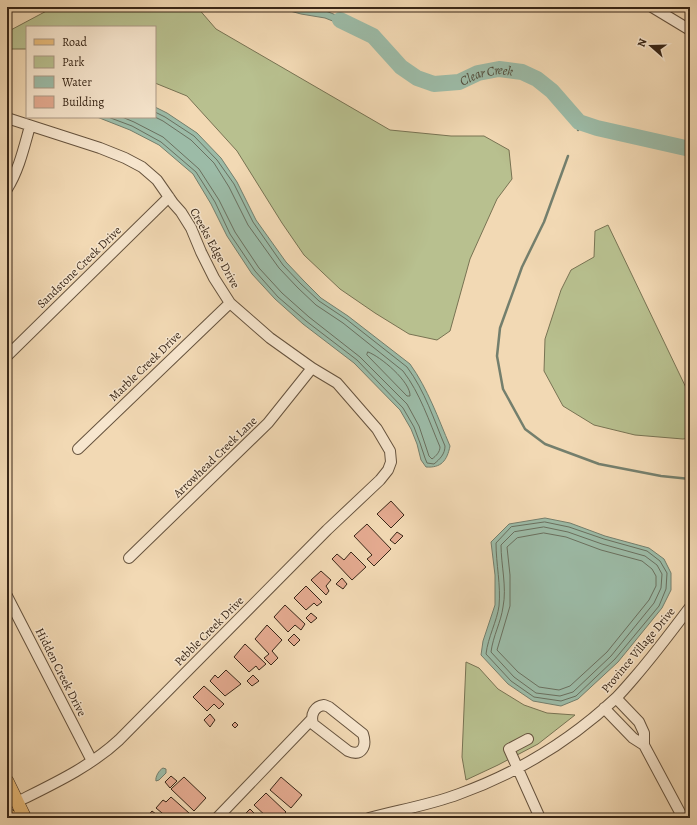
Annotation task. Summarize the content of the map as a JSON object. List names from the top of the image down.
{
  "streets": {
    "street": [
      "Creeks Edge Drive",
      "Sandstone Creek Drive",
      "Marble Creek Drive",
      "Arrowhead Creek Lane",
      "Pebble Creek Drive",
      "Province Village Drive",
      "Hidden Creek Drive"
    ]
  },
  "crossings": [
    ["Creeks Edge Drive", "Sandstone Creek Drive"],
    ["Creeks Edge Drive", "Marble Creek Drive"],
    ["Creeks Edge Drive", "Arrowhead Creek Lane"],
    ["Creeks Edge Drive", "Pebble Creek Drive"],
    ["Pebble Creek Drive", "Hidden Creek Drive"]
  ],
  "water": ["Clear Creek"],
  "legend": [
    "Road",
    "Park",
    "Water",
    "Building"
  ],
  "north": "left"
}
